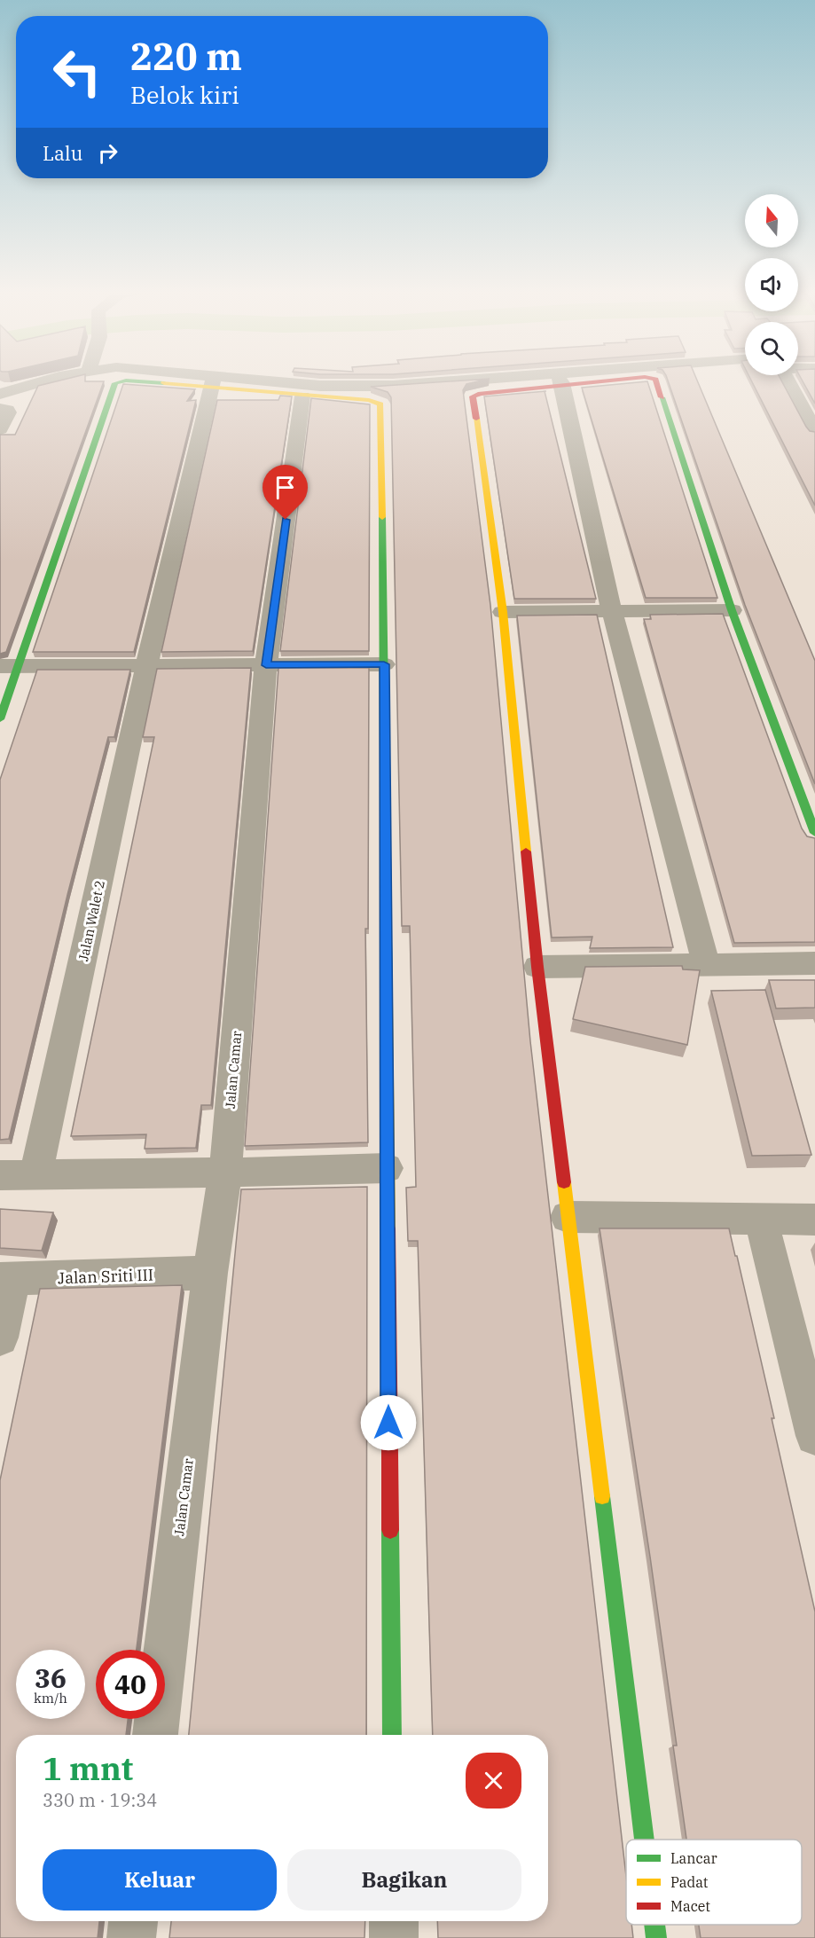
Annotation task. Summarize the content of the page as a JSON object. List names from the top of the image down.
{
  "streets": {
    "street": ["Jalan Walet 2", "Jalan Camar", "Jalan Sriti III"]
  },
  "crossings": [
    ["Jalan Camar", "Jalan Sriti III"]
  ],
  "legend": ["Lancar", "Padat", "Macet"],
  "north": "top",
  "page": {
    "turn": ["220 m", "Belok kiri"],
    "then": "Lalu",
    "speed": "36 km/h",
    "limit": "40",
    "heading": ["1 mnt", "330 m · 19:34"],
    "buttons": ["Keluar", "Bagikan"]
  }
}
